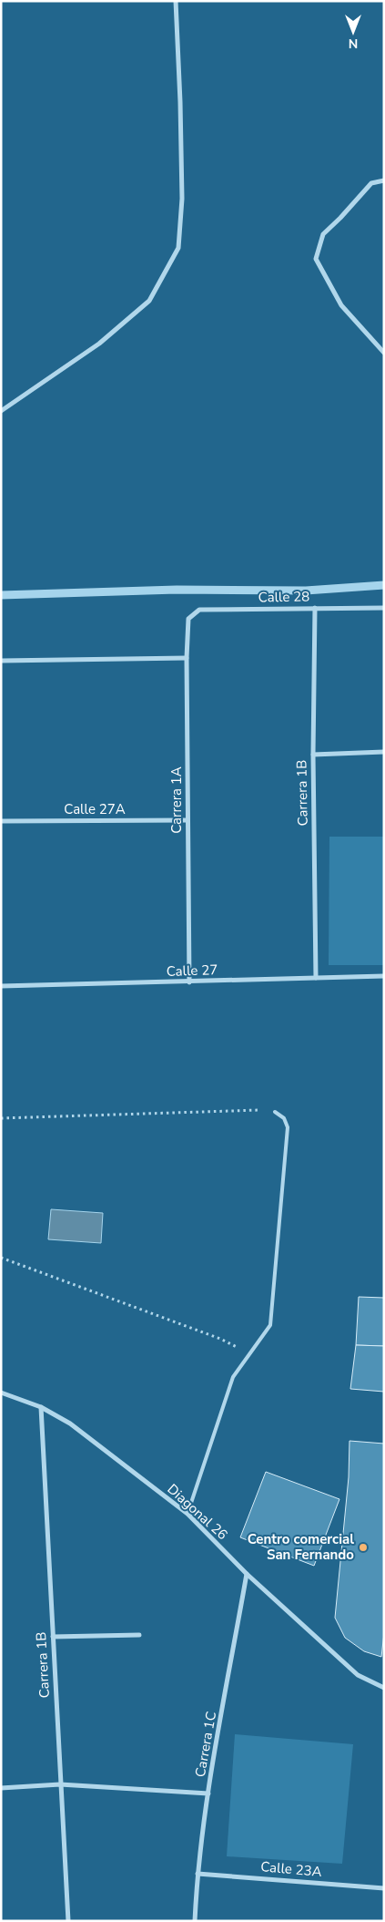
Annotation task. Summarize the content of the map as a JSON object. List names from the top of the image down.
{
  "streets": {
    "street": [
      "Calle 28",
      "Carrera 1B",
      "Carrera 1A",
      "Calle 27A",
      "Calle 27",
      "Diagonal 26",
      "Carrera 1C",
      "Calle 23A"
    ]
  },
  "crossings": [
    ["Calle 28", "Carrera 1B"],
    ["Calle 28", "Carrera 1A"],
    ["Carrera 1B", "Calle 27"],
    ["Carrera 1B", "Diagonal 26"],
    ["Carrera 1A", "Calle 27A"],
    ["Carrera 1A", "Calle 27"],
    ["Diagonal 26", "Carrera 1C"],
    ["Carrera 1C", "Calle 23A"]
  ],
  "places": ["Centro comercial San Fernando"],
  "north": "bottom"
}
